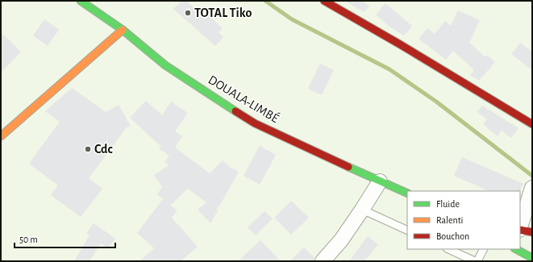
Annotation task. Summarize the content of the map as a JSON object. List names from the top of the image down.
{
  "streets": {
    "main road": ["DOUALA-LIMBÉ"]
  },
  "places": ["TOTAL Tiko", "Cdc"],
  "legend": ["Fluide", "Ralenti", "Bouchon"],
  "scale_bar": "50 m"
}
